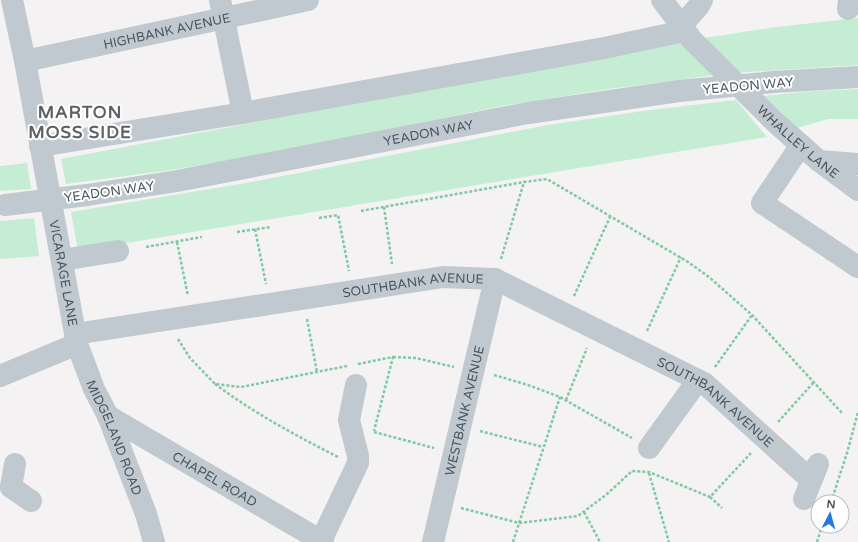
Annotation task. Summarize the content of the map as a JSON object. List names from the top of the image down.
{
  "streets": {
    "street": [
      "HIGHBANK AVENUE",
      "YEADON WAY",
      "WHALLEY LANE",
      "VICARAGE LANE",
      "SOUTHBANK AVENUE",
      "WESTBANK AVENUE",
      "MIDGELAND ROAD",
      "CHAPEL ROAD"
    ]
  },
  "crossings": [
    ["HIGHBANK AVENUE", "VICARAGE LANE"],
    ["VICARAGE LANE", "SOUTHBANK AVENUE"],
    ["VICARAGE LANE", "MIDGELAND ROAD"],
    ["SOUTHBANK AVENUE", "WESTBANK AVENUE"],
    ["SOUTHBANK AVENUE", "MIDGELAND ROAD"],
    ["MIDGELAND ROAD", "CHAPEL ROAD"]
  ],
  "districts": ["MARTON MOSS SIDE"],
  "north": "top"
}
